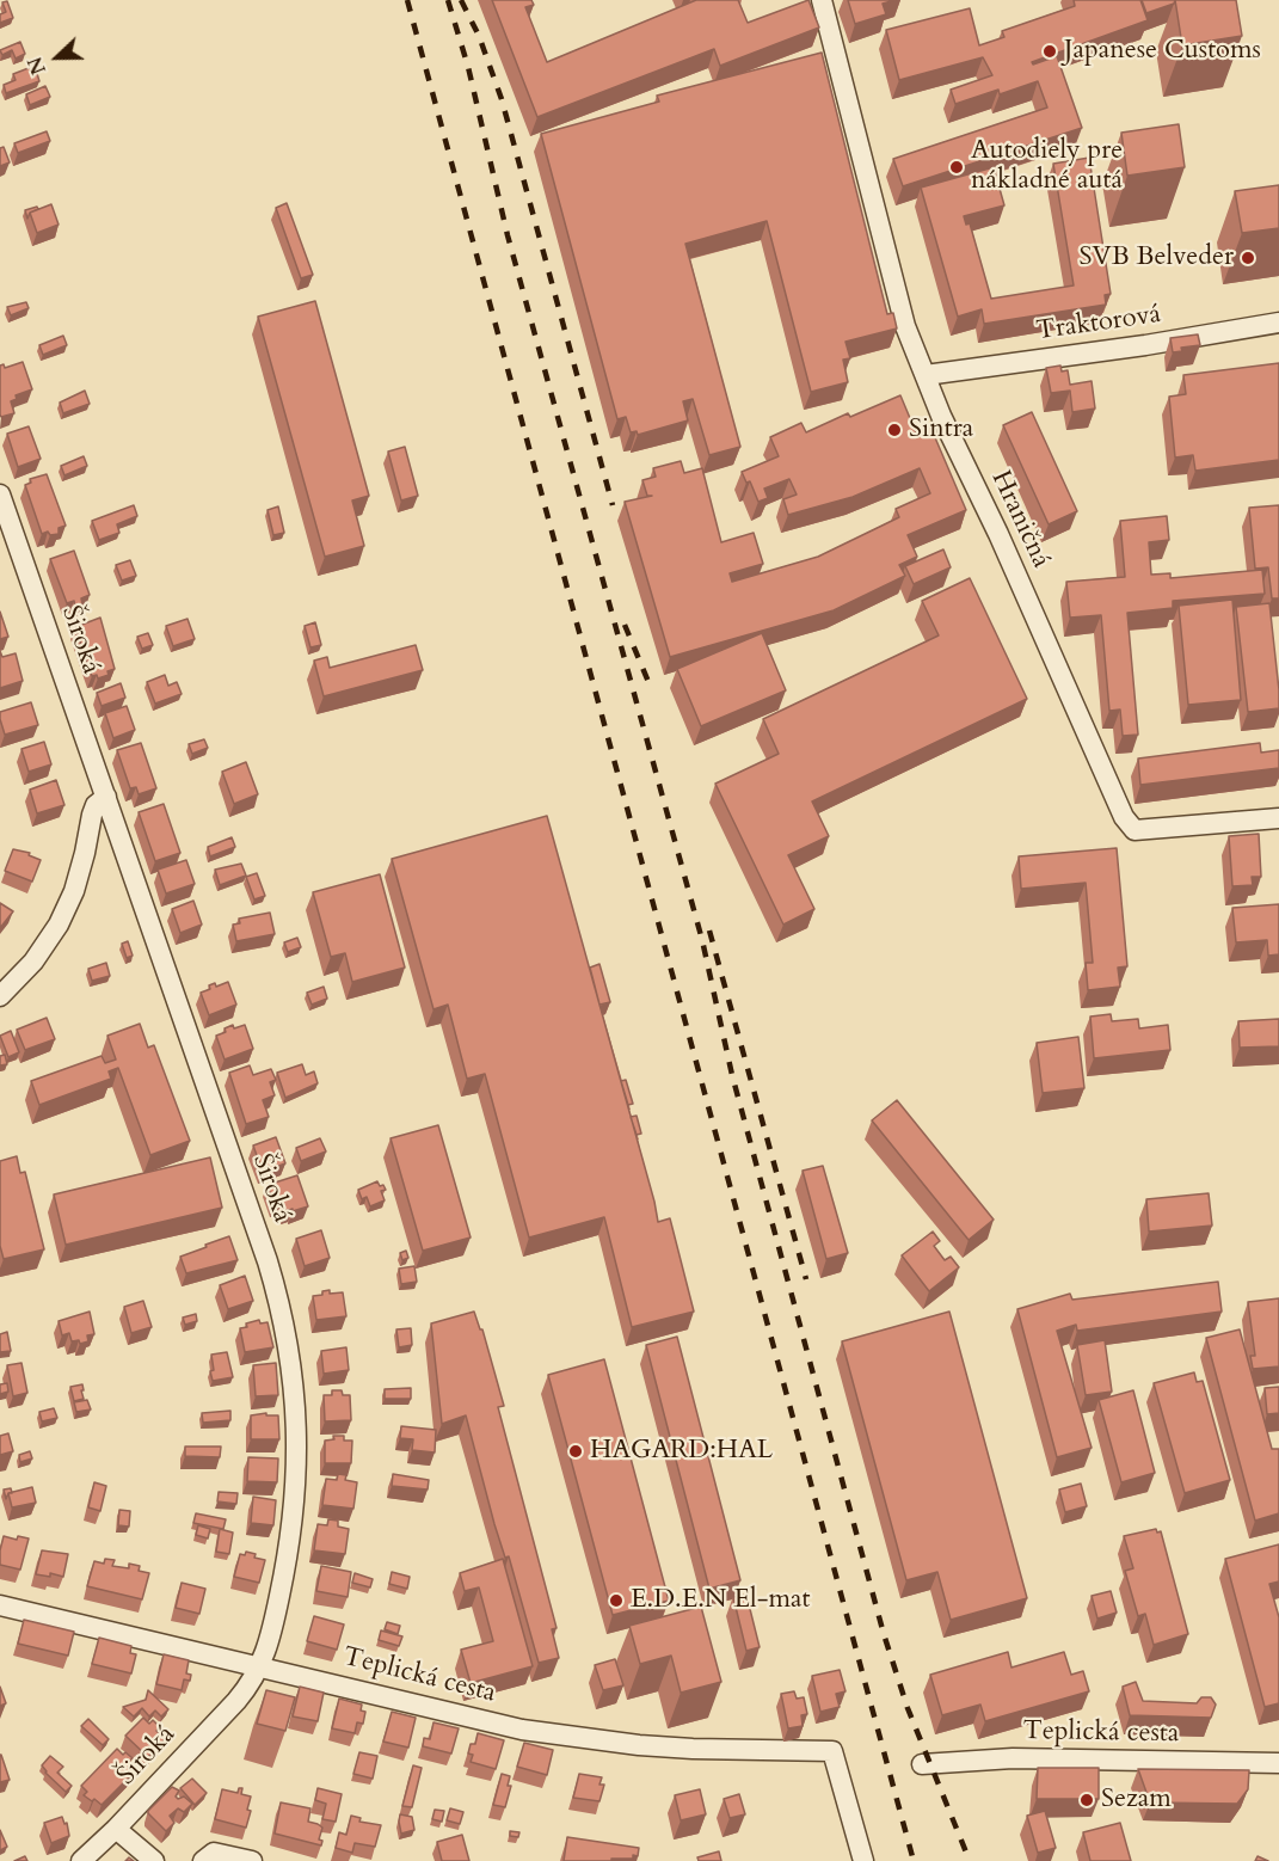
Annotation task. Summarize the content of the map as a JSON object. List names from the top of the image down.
{
  "streets": {
    "street": [
      "Traktorová",
      "Hraničná",
      "Široká",
      "Teplická cesta"
    ]
  },
  "crossings": [
    ["Traktorová", "Hraničná"],
    ["Široká", "Teplická cesta"]
  ],
  "places": [
    "Japanese Customs",
    "Autodiely pre nákladné autá",
    "SVB Belveder",
    "Sintra",
    "HAGARD:HAL",
    "E.D.E.N El-mat",
    "Sezam"
  ],
  "north": "left"
}
